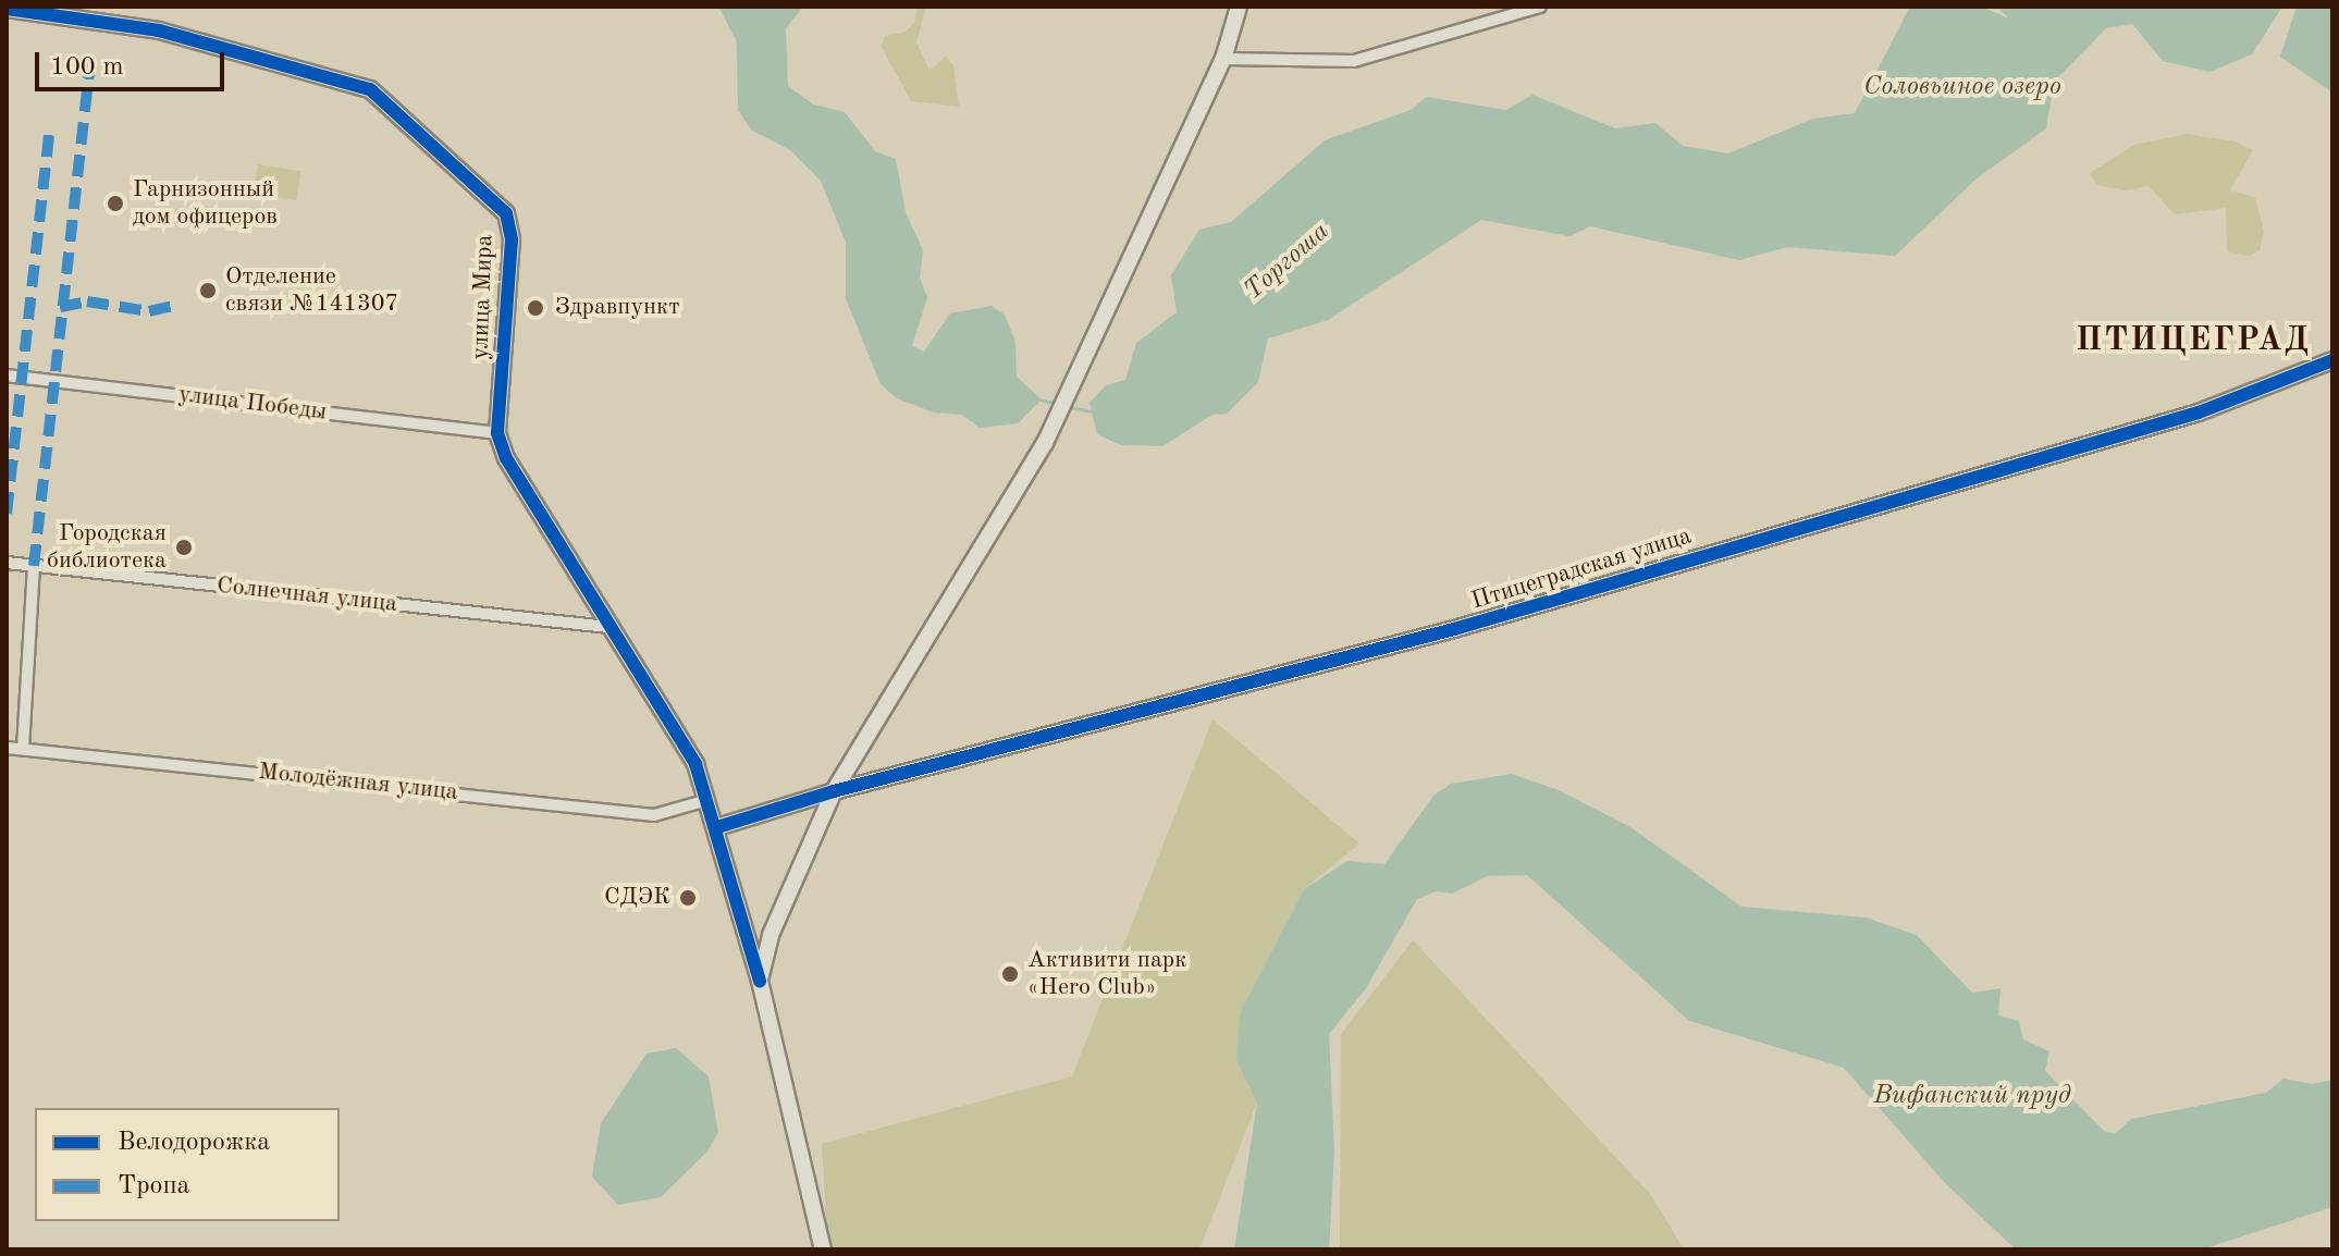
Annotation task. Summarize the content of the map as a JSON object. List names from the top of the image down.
{
  "streets": {
    "street": [
      "улица Мира",
      "улица Победы",
      "Птицеградская улица",
      "Солнечная улица",
      "Молодёжная улица"
    ]
  },
  "crossings": [
    ["улица Мира", "улица Победы"],
    ["улица Мира", "Птицеградская улица"],
    ["улица Мира", "Солнечная улица"],
    ["улица Мира", "Молодёжная улица"]
  ],
  "districts": ["ПТИЦЕГРАД"],
  "water": ["Соловьиное озеро", "Торгоша", "Вифанский пруд"],
  "places": [
    "Гарнизонный дом офицеров",
    "Отделение связи №141307",
    "Здравпункт",
    "Городская библиотека",
    "СДЭК",
    "Активити парк «Hero Club»"
  ],
  "legend": ["Велодорожка", "Тропа"],
  "scale_bar": "100 m"
}
